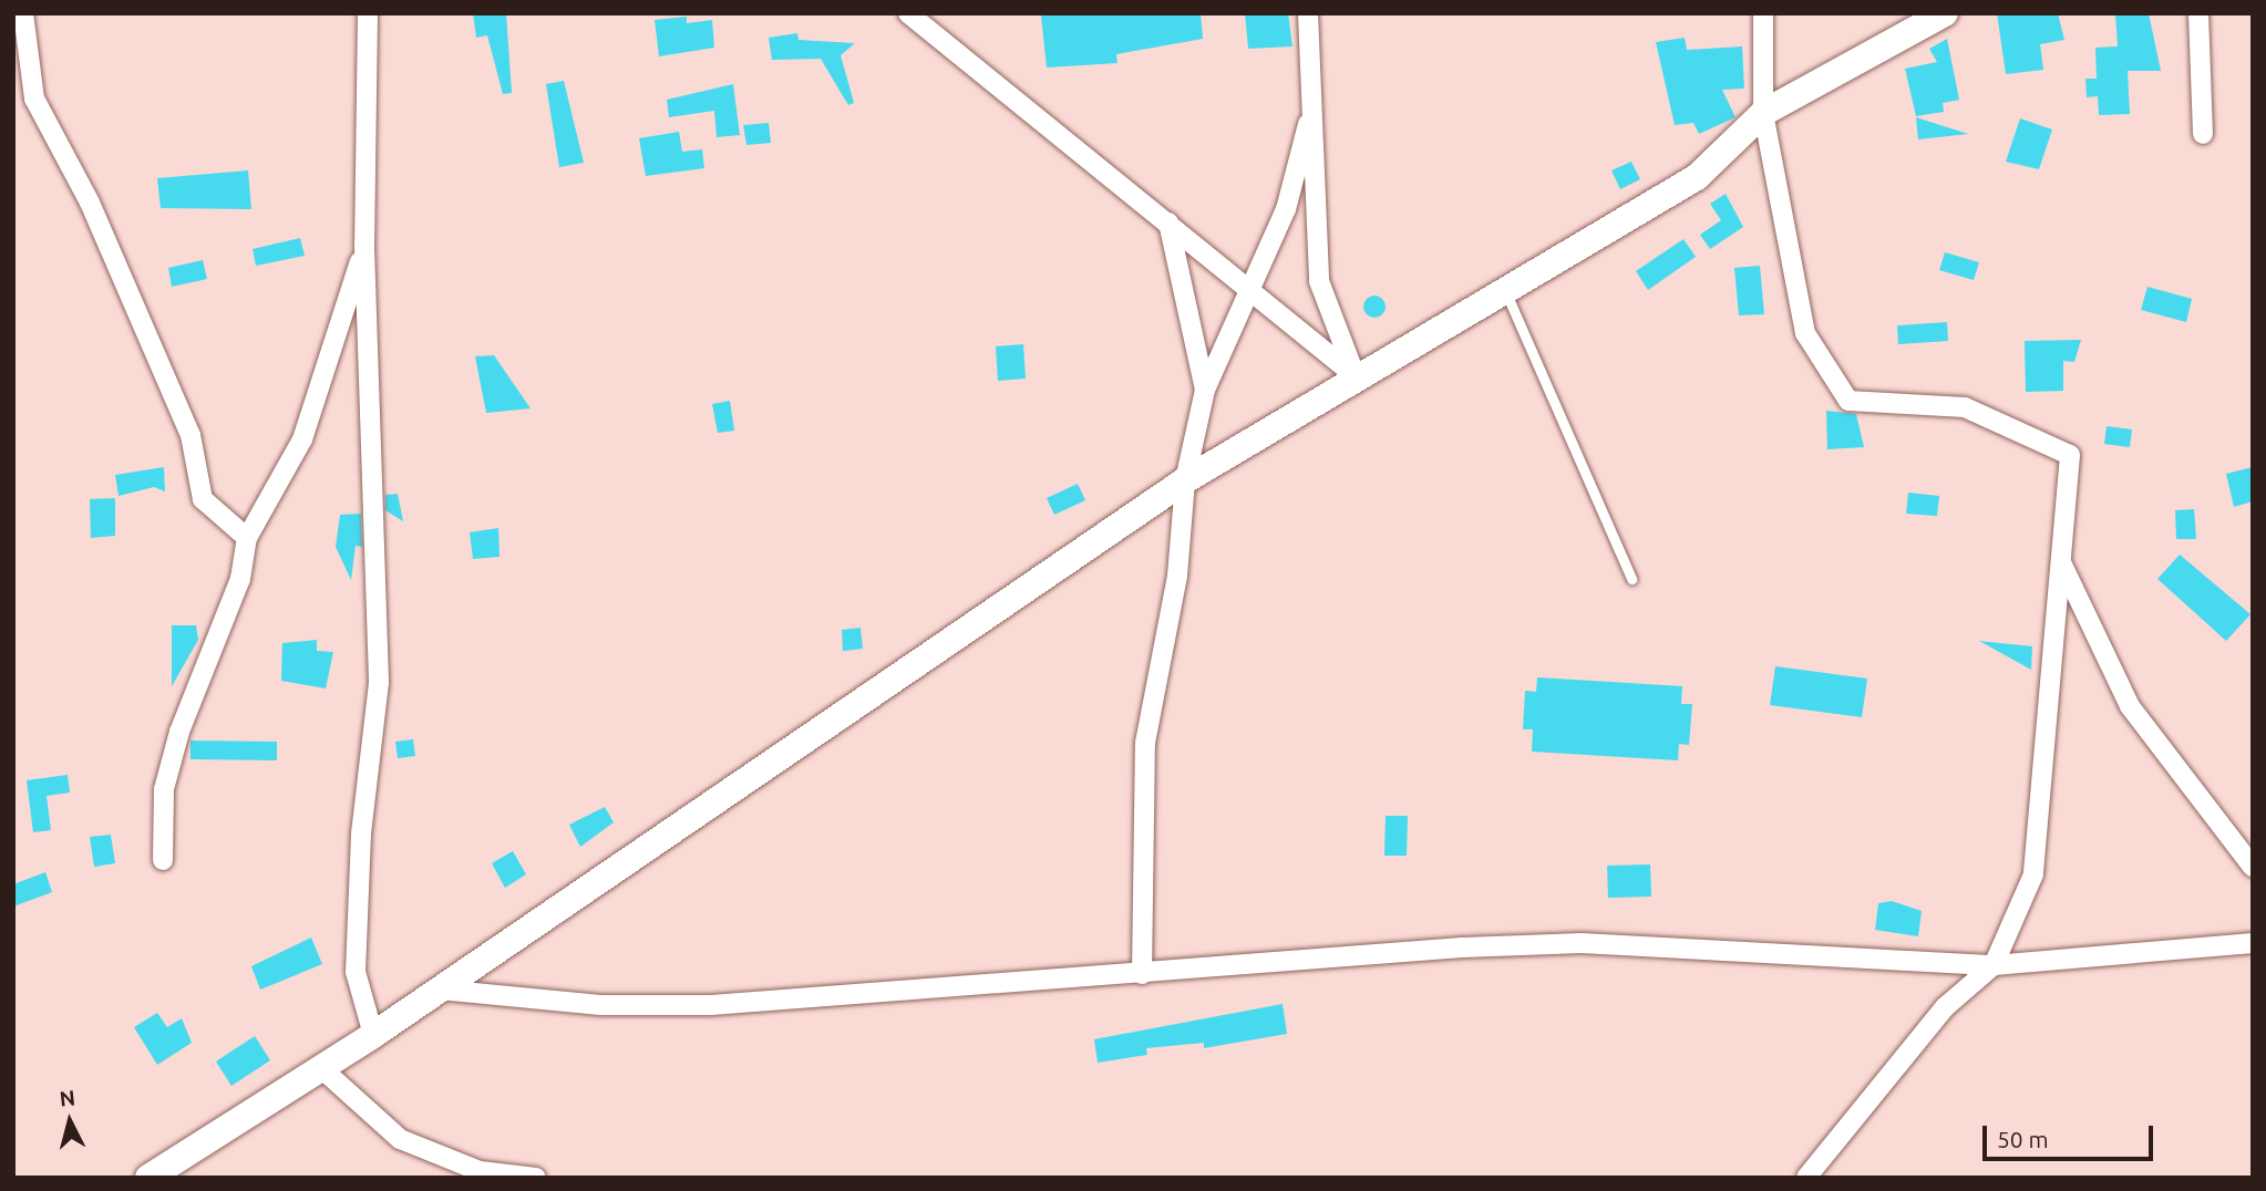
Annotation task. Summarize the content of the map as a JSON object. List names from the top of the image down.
{
  "scale_bar": "50 m",
  "north": "top"
}
